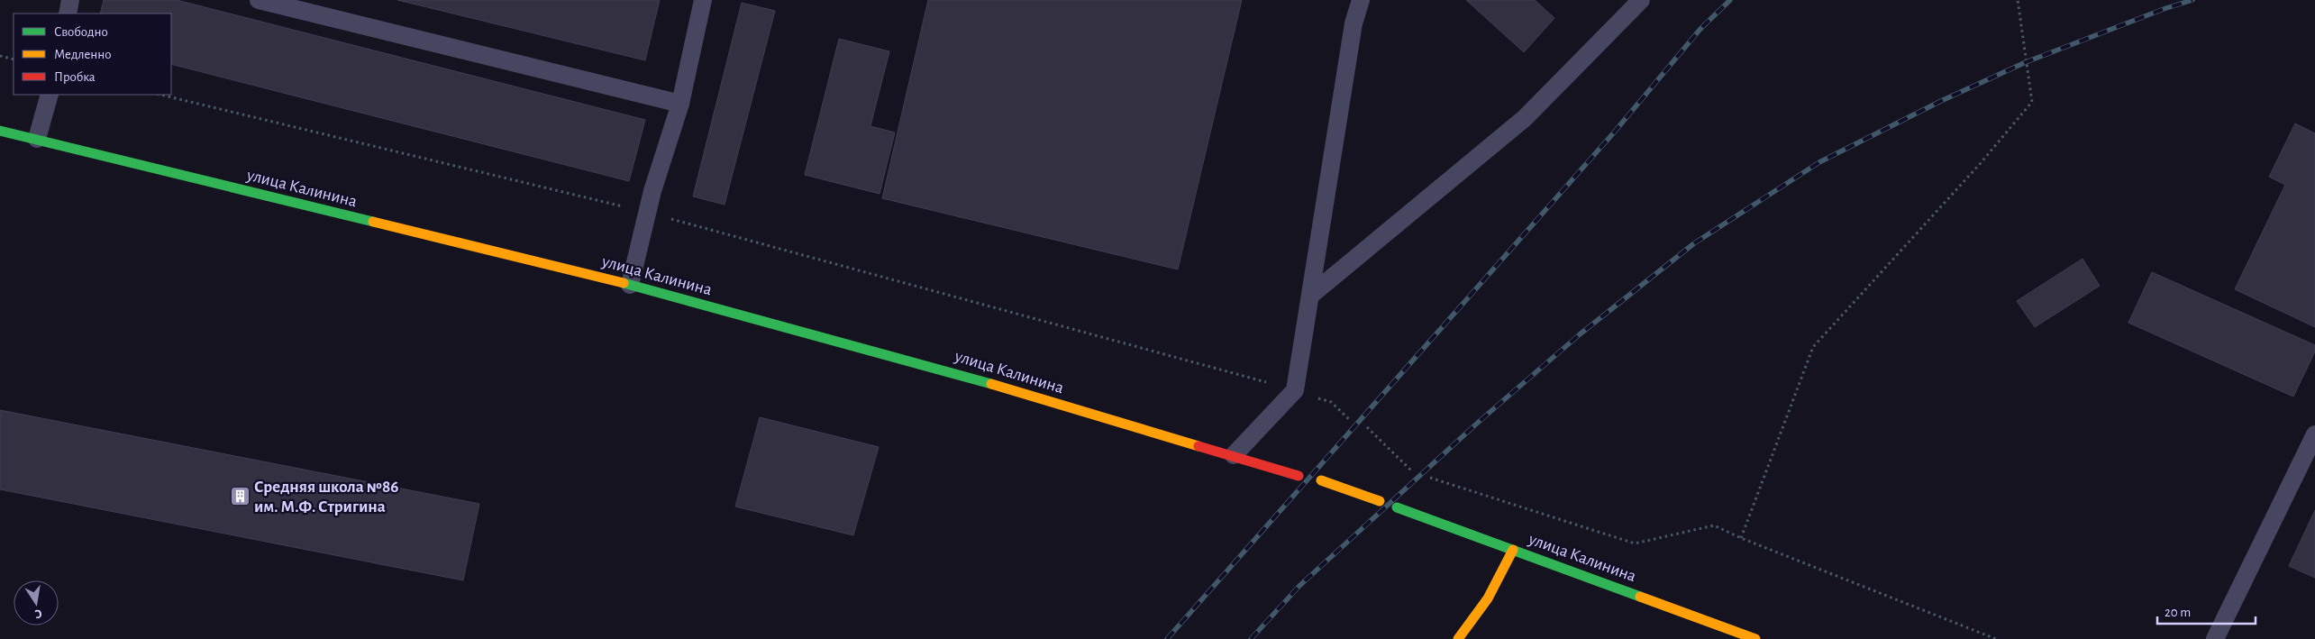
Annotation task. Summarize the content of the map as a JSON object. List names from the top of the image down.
{
  "streets": {
    "main road": ["улица Калинина"]
  },
  "places": {
    "building": ["Средняя школа №86 им. М.Ф. Стригина"]
  },
  "legend": ["Свободно", "Медленно", "Пробка"],
  "scale_bar": "20 m",
  "north": "bottom"
}
